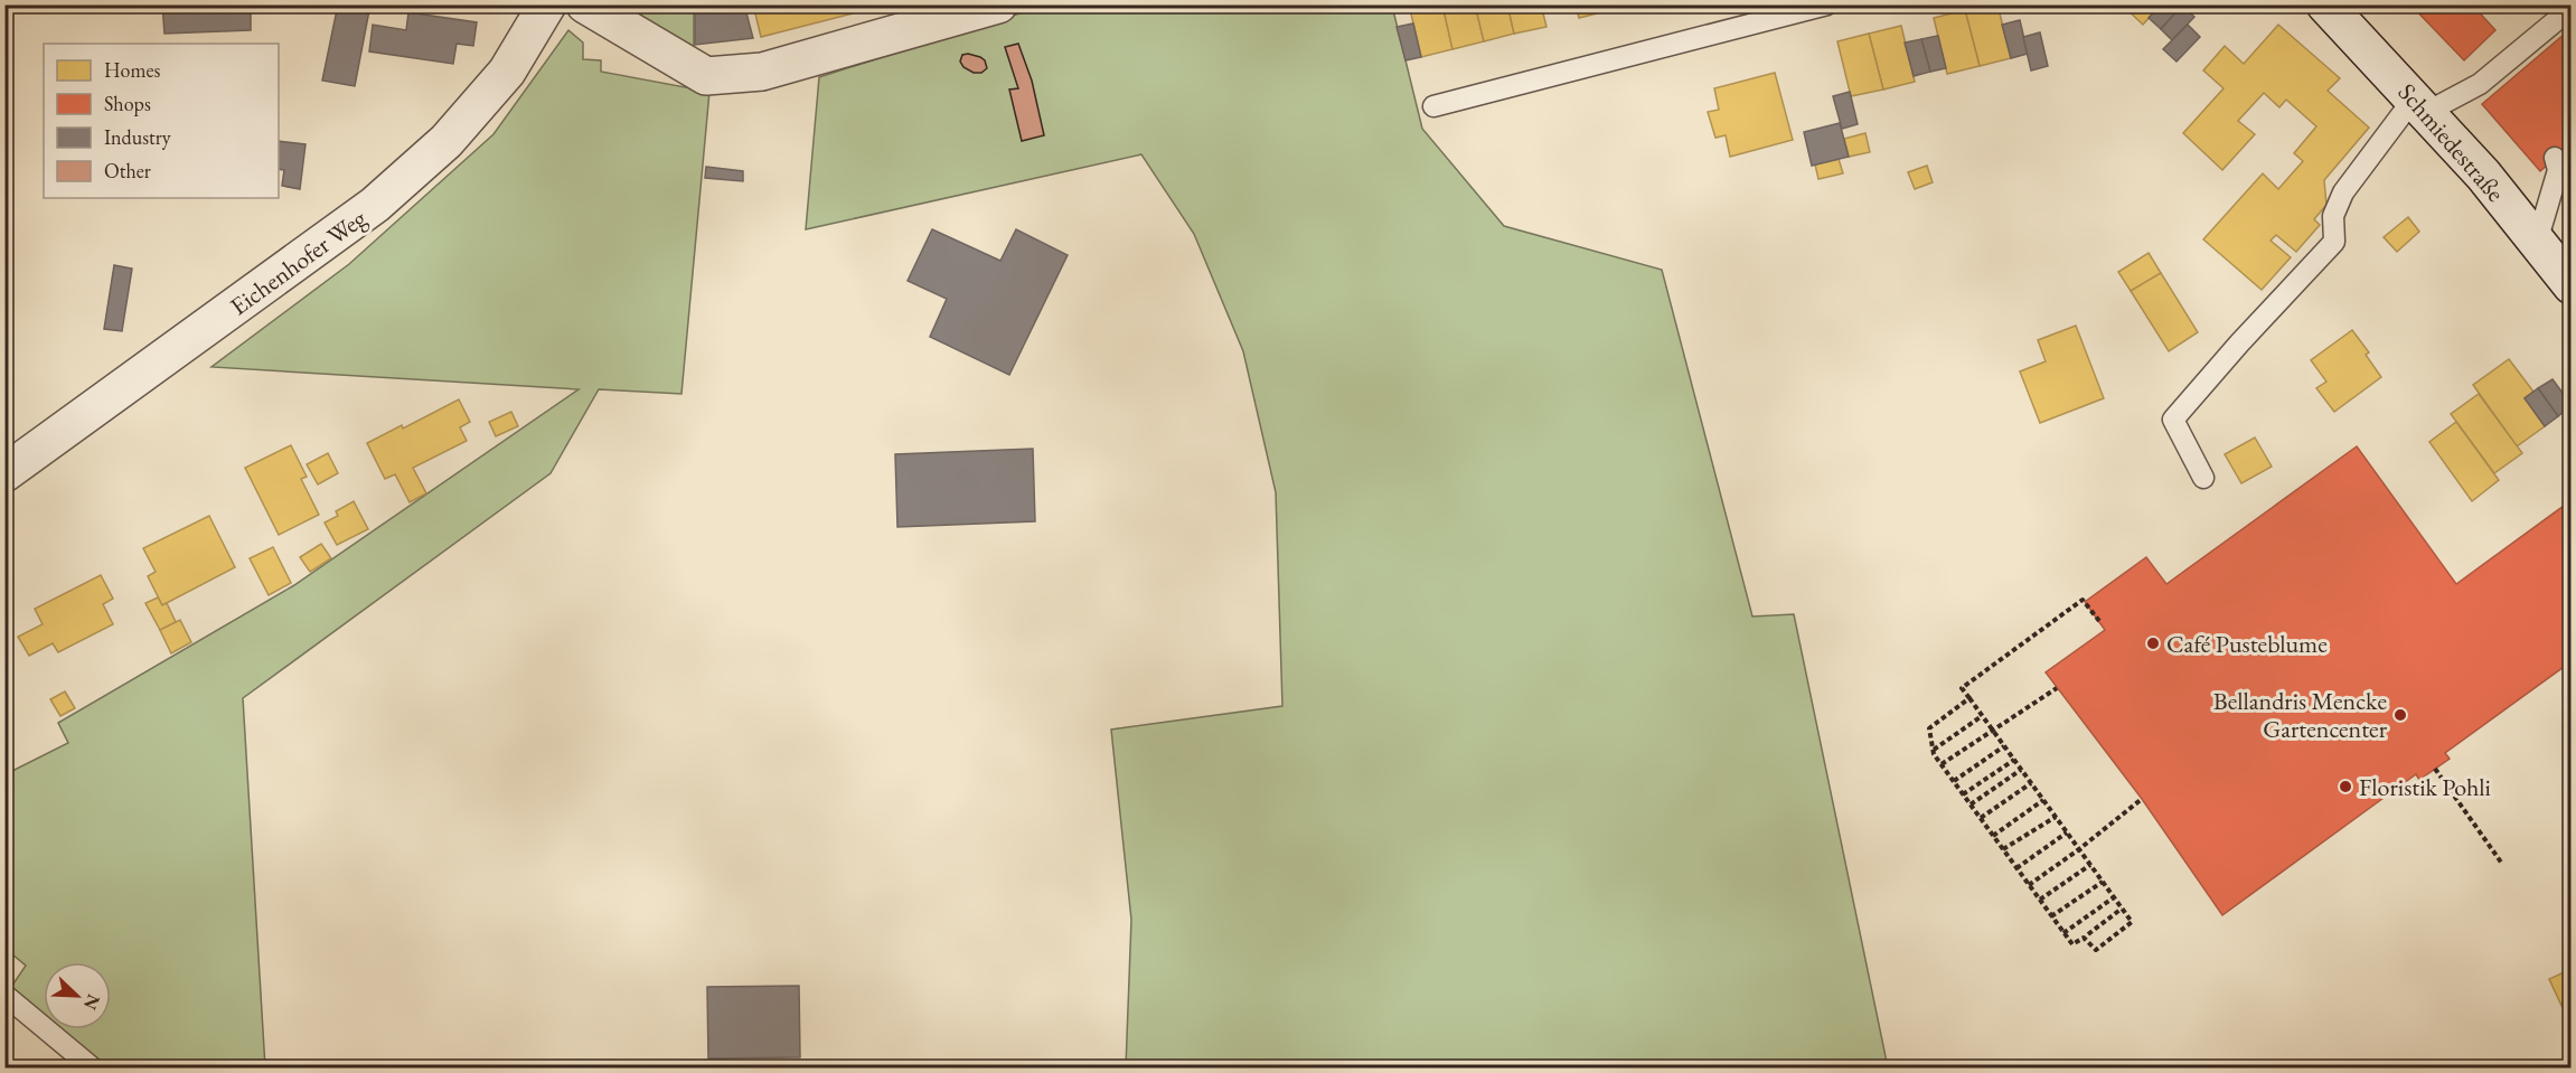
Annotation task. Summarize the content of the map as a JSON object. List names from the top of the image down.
{
  "streets": {
    "street": ["Schmiedestraße", "Eichenhofer Weg"]
  },
  "places": ["Café Pusteblume", "Bellandris Mencke Gartencenter", "Floristik Pohli"],
  "legend": [
    "Homes",
    "Shops",
    "Industry",
    "Other"
  ],
  "north": "bottom right"
}
